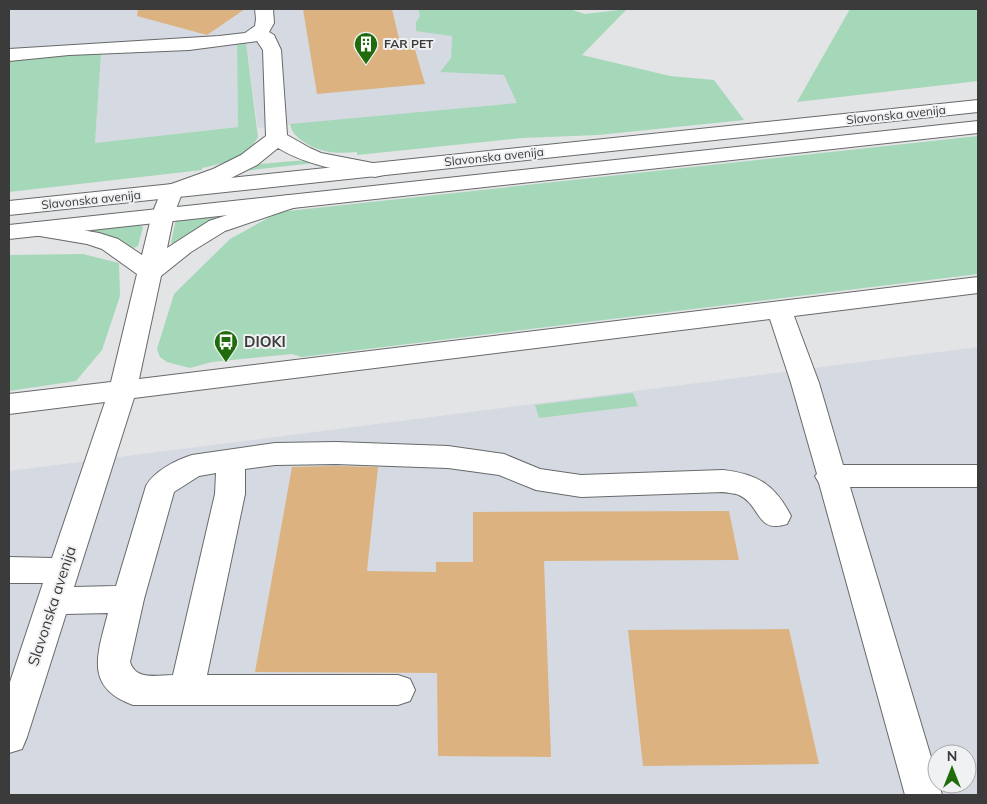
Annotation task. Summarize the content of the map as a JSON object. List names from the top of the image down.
{
  "streets": {
    "street": ["Slavonska avenija"]
  },
  "places": {
    "building": ["FAR PET"],
    "bus stop": ["DIOKI"]
  },
  "north": "top"
}
